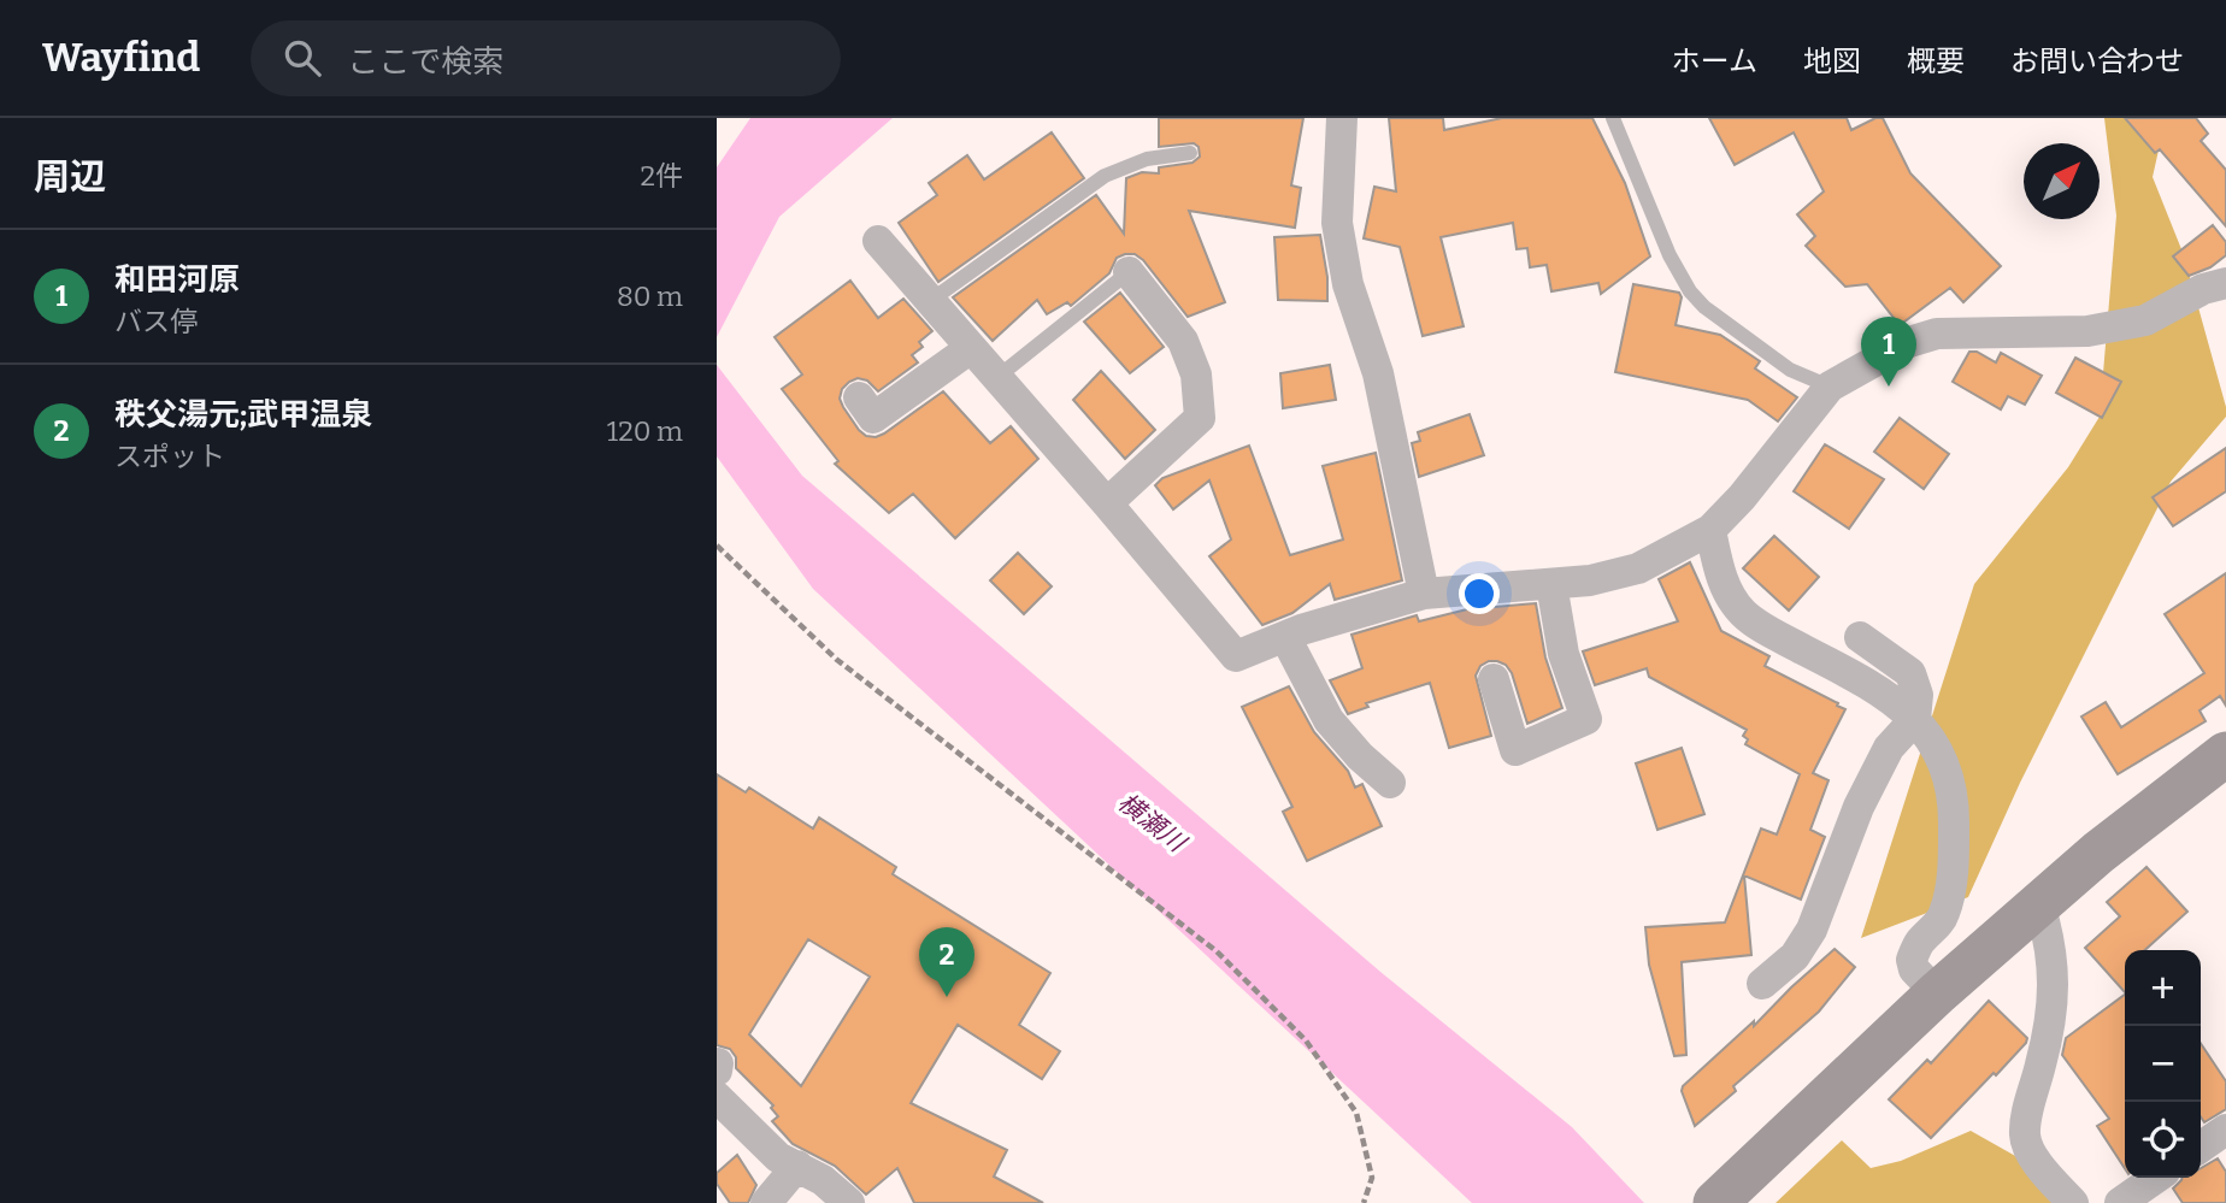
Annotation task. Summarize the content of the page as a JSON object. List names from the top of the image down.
{
  "water": ["横瀬川"],
  "north": "top right",
  "page": {
    "header": "Wayfind",
    "search": "ここで検索",
    "nav": [
      "ホーム",
      "地図",
      "概要",
      "お問い合わせ"
    ],
    "heading": ["周辺", "2件"],
    "list": [
      {
        "mark": "1",
        "name": "和田河原",
        "note": "バス停",
        "value": "80 m"
      },
      {
        "mark": "2",
        "name": "秩父湯元;武甲温泉",
        "note": "スポット",
        "value": "120 m"
      }
    ],
    "pins": ["1", "2"],
    "map_buttons": ["+", "−"]
  }
}
